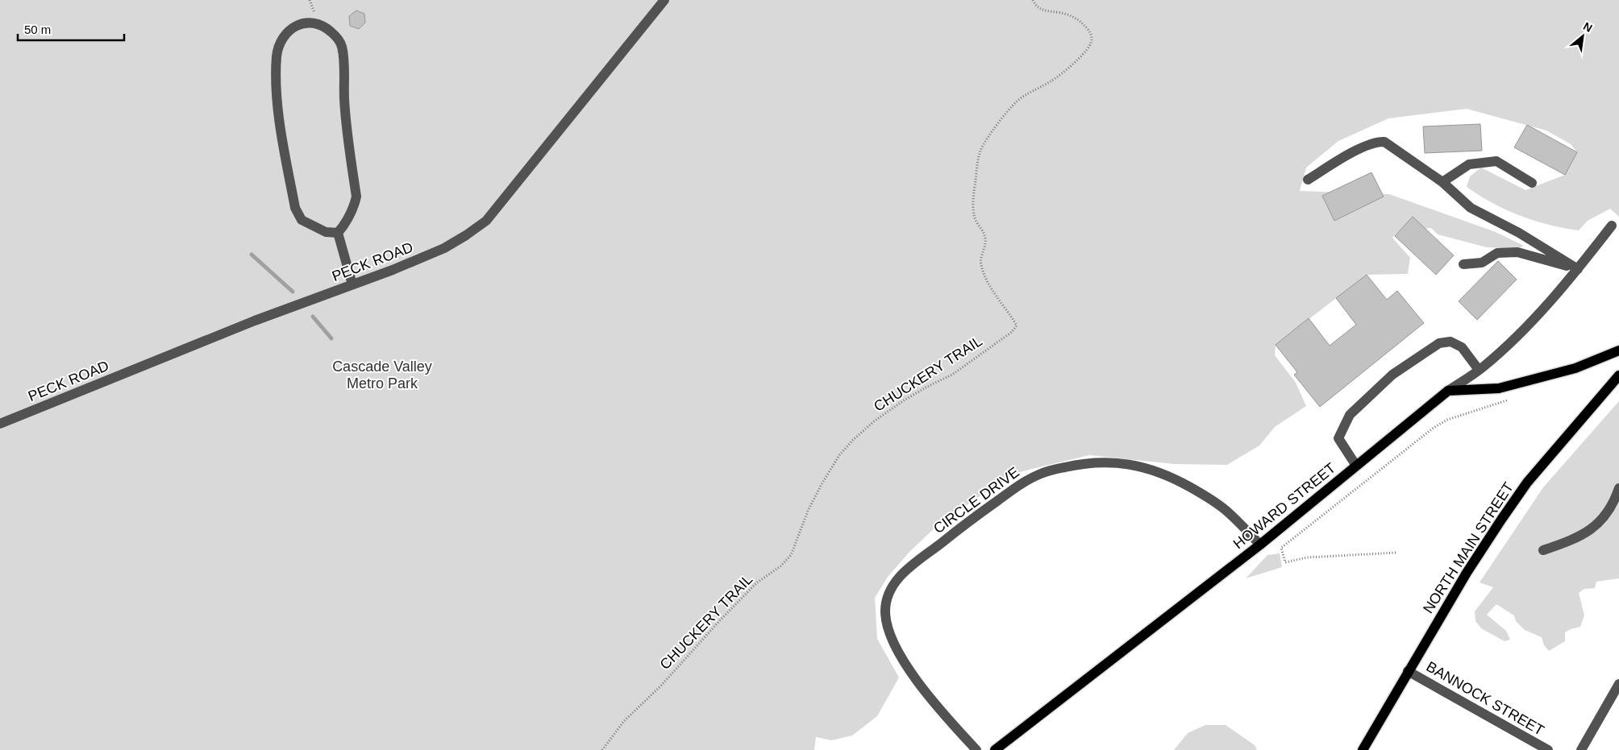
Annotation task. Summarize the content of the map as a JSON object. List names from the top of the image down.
{
  "streets": {
    "main road": ["HOWARD STREET", "NORTH MAIN STREET"],
    "street": ["PECK ROAD", "CIRCLE DRIVE", "BANNOCK STREET"],
    "path": ["CHUCKERY TRAIL"]
  },
  "crossings": [
    ["CIRCLE DRIVE", "HOWARD STREET"],
    ["NORTH MAIN STREET", "BANNOCK STREET"]
  ],
  "parks": ["Cascade Valley Metro Park"],
  "scale_bar": "50 m",
  "north": "top right"
}
